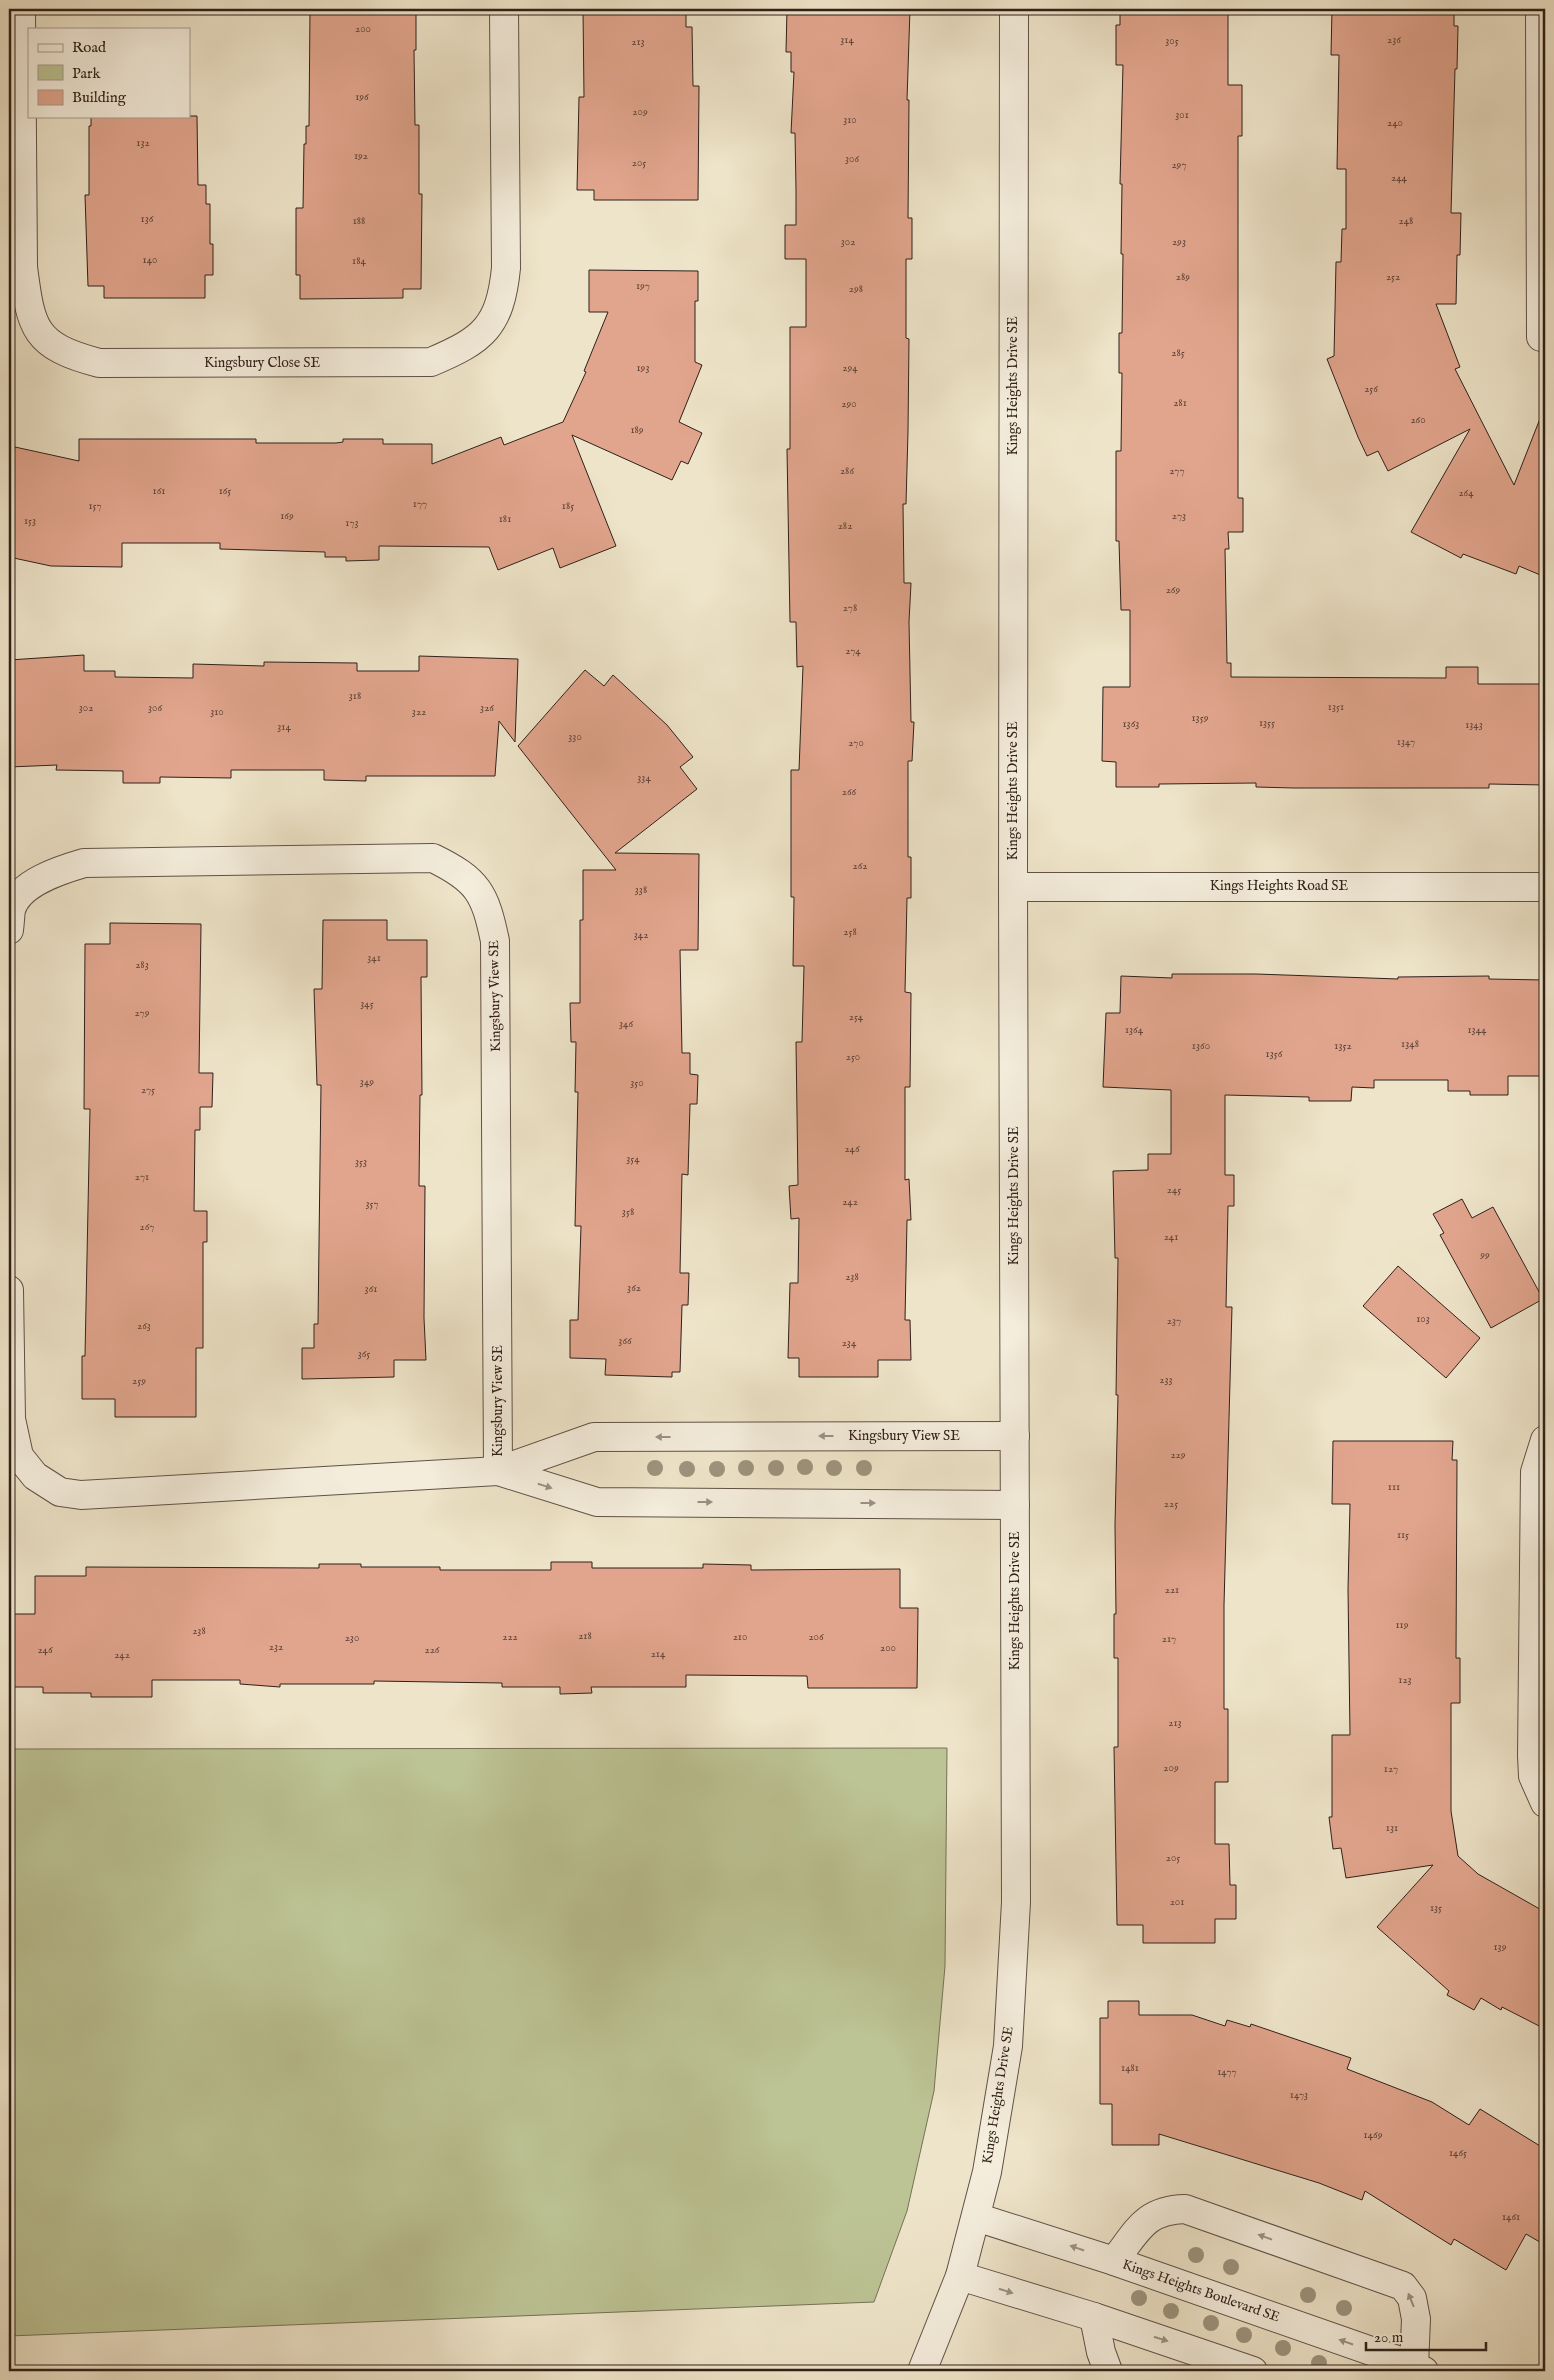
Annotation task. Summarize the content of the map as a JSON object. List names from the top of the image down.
{
  "streets": {
    "street": [
      "Kingsbury Close SE",
      "Kings Heights Drive SE",
      "Kings Heights Road SE",
      "Kingsbury View SE",
      "Kings Heights Boulevard SE"
    ]
  },
  "crossings": [
    ["Kings Heights Drive SE", "Kings Heights Road SE"],
    ["Kings Heights Drive SE", "Kingsbury View SE"],
    ["Kings Heights Drive SE", "Kings Heights Boulevard SE"]
  ],
  "house_numbers": [
    "200",
    "314",
    "236",
    "305",
    "213",
    "196",
    "209",
    "301",
    "310",
    "240",
    "132",
    "192",
    "306",
    "205",
    "297",
    "244",
    "136",
    "188",
    "248",
    "302",
    "293",
    "140",
    "184",
    "289",
    "252",
    "197",
    "298",
    "285",
    "193",
    "294",
    "256",
    "281",
    "290",
    "260",
    "189",
    "286",
    "277",
    "161",
    "165",
    "264",
    "177",
    "157",
    "185",
    "169",
    "273",
    "181",
    "153",
    "173",
    "282",
    "269",
    "278",
    "274",
    "318",
    "1351",
    "302",
    "306",
    "326",
    "310",
    "322",
    "1359",
    "1355",
    "1363",
    "1343",
    "314",
    "330",
    "1347",
    "270",
    "334",
    "266",
    "262",
    "338",
    "258",
    "342",
    "341",
    "283",
    "345",
    "279",
    "254",
    "346",
    "1364",
    "1344",
    "1348",
    "1360",
    "1352",
    "1356",
    "250",
    "349",
    "350",
    "275",
    "246",
    "354",
    "353",
    "271",
    "245",
    "242",
    "357",
    "358",
    "267",
    "241",
    "99",
    "238",
    "362",
    "361",
    "103",
    "237",
    "263",
    "366",
    "234",
    "365",
    "233",
    "259",
    "229",
    "111",
    "225",
    "115",
    "221",
    "119",
    "238",
    "218",
    "222",
    "210",
    "206",
    "230",
    "217",
    "232",
    "200",
    "246",
    "226",
    "214",
    "242",
    "123",
    "213",
    "209",
    "127",
    "131",
    "205",
    "201",
    "135",
    "139",
    "1481",
    "1477",
    "1473",
    "1469",
    "1465",
    "1461"
  ],
  "legend": ["Road", "Park", "Building"],
  "scale_bar": "20 m"
}
